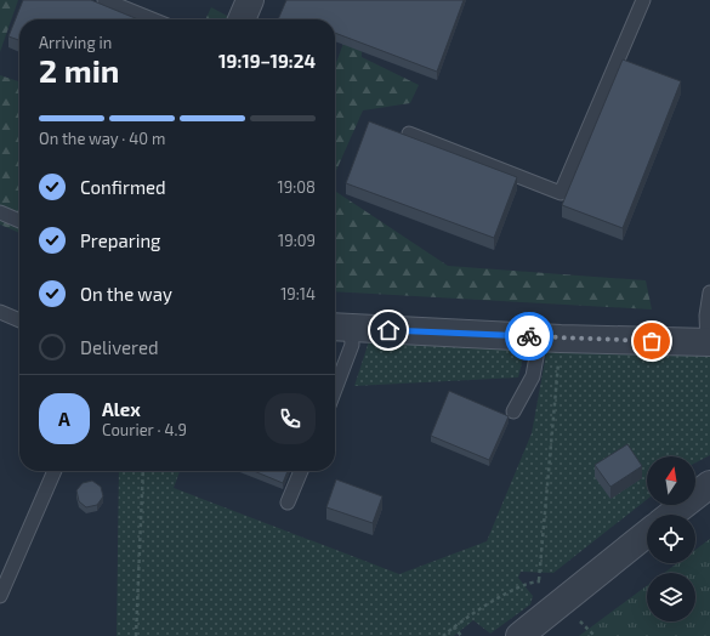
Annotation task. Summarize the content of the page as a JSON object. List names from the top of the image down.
{
  "north": "top",
  "page": {
    "heading": ["2 min", "Arriving in", "19:19–19:24"],
    "panel": ["Alex", "Courier · 4.9"],
    "bar": "On the way · 40 m",
    "list": [
      ["Confirmed", "19:08"],
      ["Preparing", "19:09"],
      ["On the way", "19:14"],
      "Delivered"
    ],
    "round": "A"
  }
}
